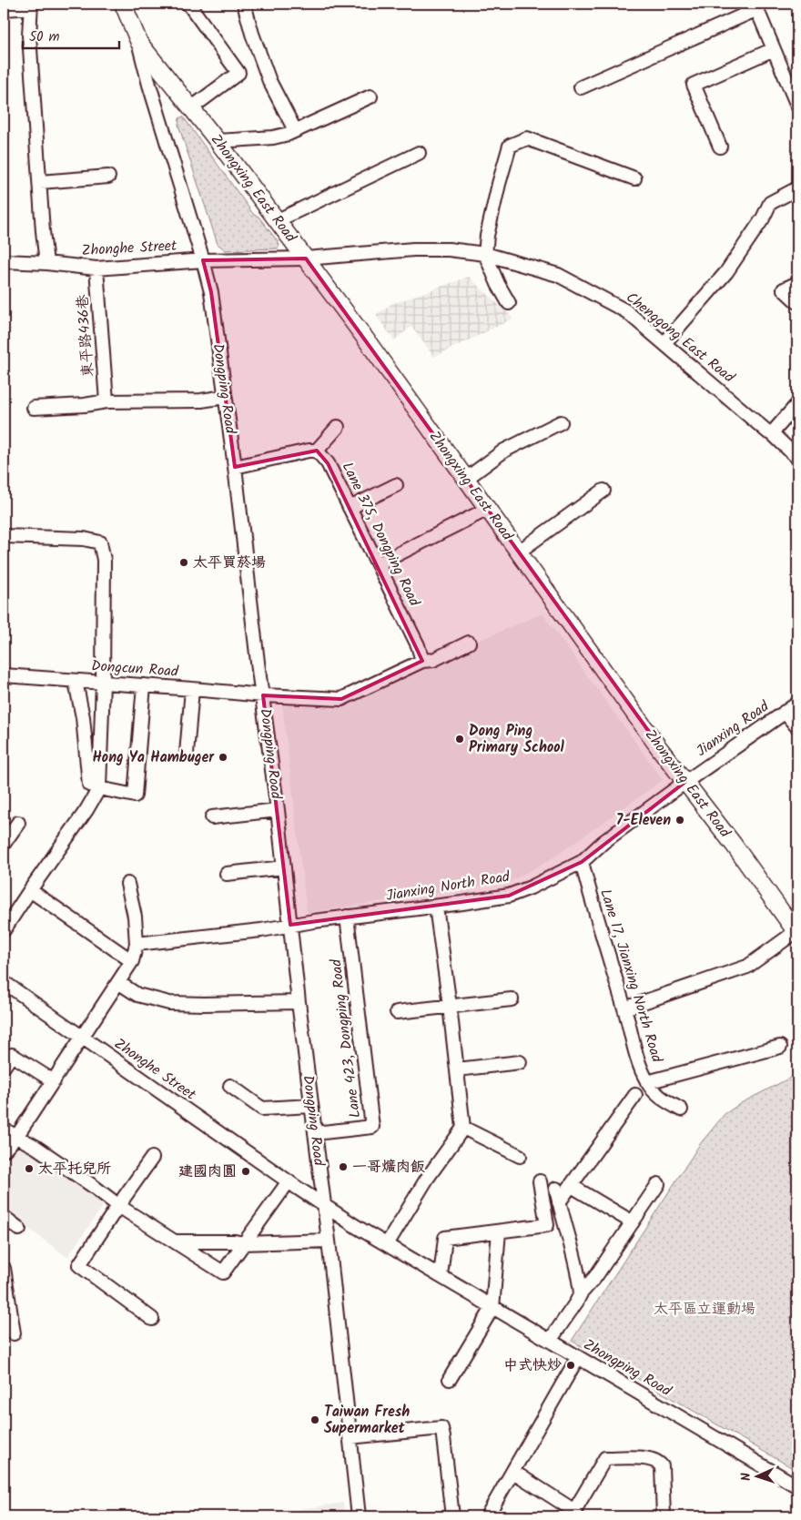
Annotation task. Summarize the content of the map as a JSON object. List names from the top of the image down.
{
  "streets": {
    "main road": ["Zhongxing East Road", "Dongping Road"],
    "street": [
      "Zhonghe Street",
      "東平路436巷",
      "Chenggong East Road",
      "Lane 375, Dongping Road",
      "Dongcun Road",
      "Jianxing Road",
      "Jianxing North Road",
      "Lane 17, Jianxing North Road",
      "Lane 423, Dongping Road",
      "Zhongping Road"
    ]
  },
  "crossings": [
    ["Zhongxing East Road", "Chenggong East Road"],
    ["Zhongxing East Road", "Dongping Road"],
    ["Zhongxing East Road", "Jianxing Road"],
    ["Zhongxing East Road", "Jianxing North Road"],
    ["Zhonghe Street", "東平路436巷"],
    ["Zhonghe Street", "Chenggong East Road"],
    ["Zhonghe Street", "Dongping Road"],
    ["Zhonghe Street", "Zhongping Road"],
    ["Chenggong East Road", "Dongping Road"],
    ["Dongping Road", "Dongcun Road"],
    ["Dongping Road", "Jianxing North Road"],
    ["Dongping Road", "Lane 423, Dongping Road"],
    ["Dongping Road", "Zhongping Road"],
    ["Jianxing Road", "Jianxing North Road"],
    ["Jianxing North Road", "Lane 17, Jianxing North Road"],
    ["Jianxing North Road", "Lane 423, Dongping Road"]
  ],
  "parks": ["太平區立運動場"],
  "places": [
    "太平買菸場",
    "Dong Ping Primary School",
    "Hong Ya Hambuger",
    "7-Eleven",
    "一哥爌肉飯",
    "太平托兒所",
    "建國肉圓",
    "中式快炒",
    "Taiwan Fresh Supermarket"
  ],
  "scale_bar": "50 m",
  "north": "left"
}
